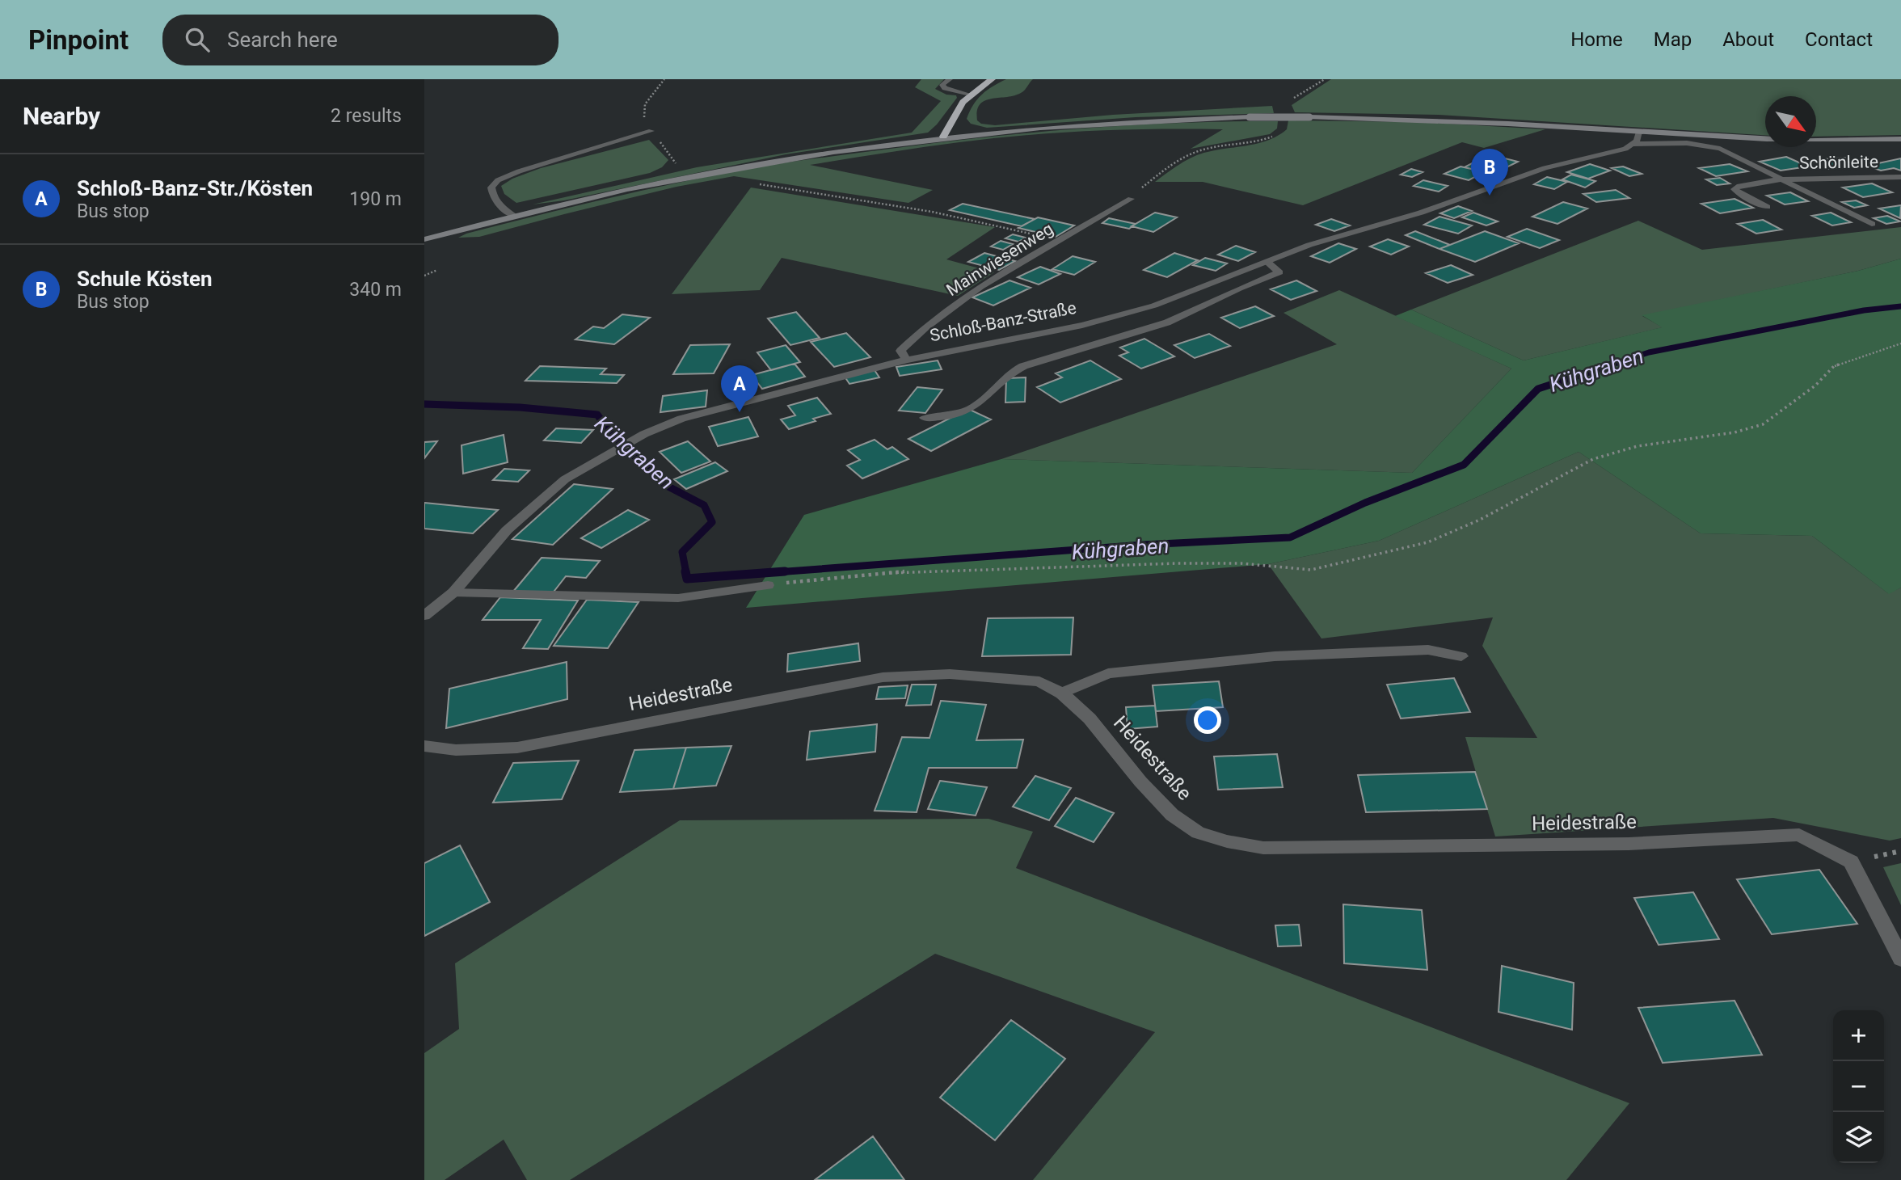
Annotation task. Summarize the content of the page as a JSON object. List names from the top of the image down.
{
  "streets": {
    "street": [
      "Schönleite",
      "Mainwiesenweg",
      "Schloß-Banz-Straße",
      "Heidestraße"
    ]
  },
  "crossings": [
    ["Schönleite", "Schloß-Banz-Straße"],
    ["Mainwiesenweg", "Schloß-Banz-Straße"]
  ],
  "water": ["Kühgraben"],
  "north": "bottom right",
  "page": {
    "header": "Pinpoint",
    "search": "Search here",
    "nav": [
      "Home",
      "Map",
      "About",
      "Contact"
    ],
    "heading": ["Nearby", "2 results"],
    "pins": ["B", "A"],
    "list": [
      {
        "mark": "A",
        "name": "Schloß-Banz-Str./Kösten",
        "note": "Bus stop",
        "value": "190 m"
      },
      {
        "mark": "B",
        "name": "Schule Kösten",
        "note": "Bus stop",
        "value": "340 m"
      }
    ],
    "map_buttons": ["+", "−"]
  }
}
